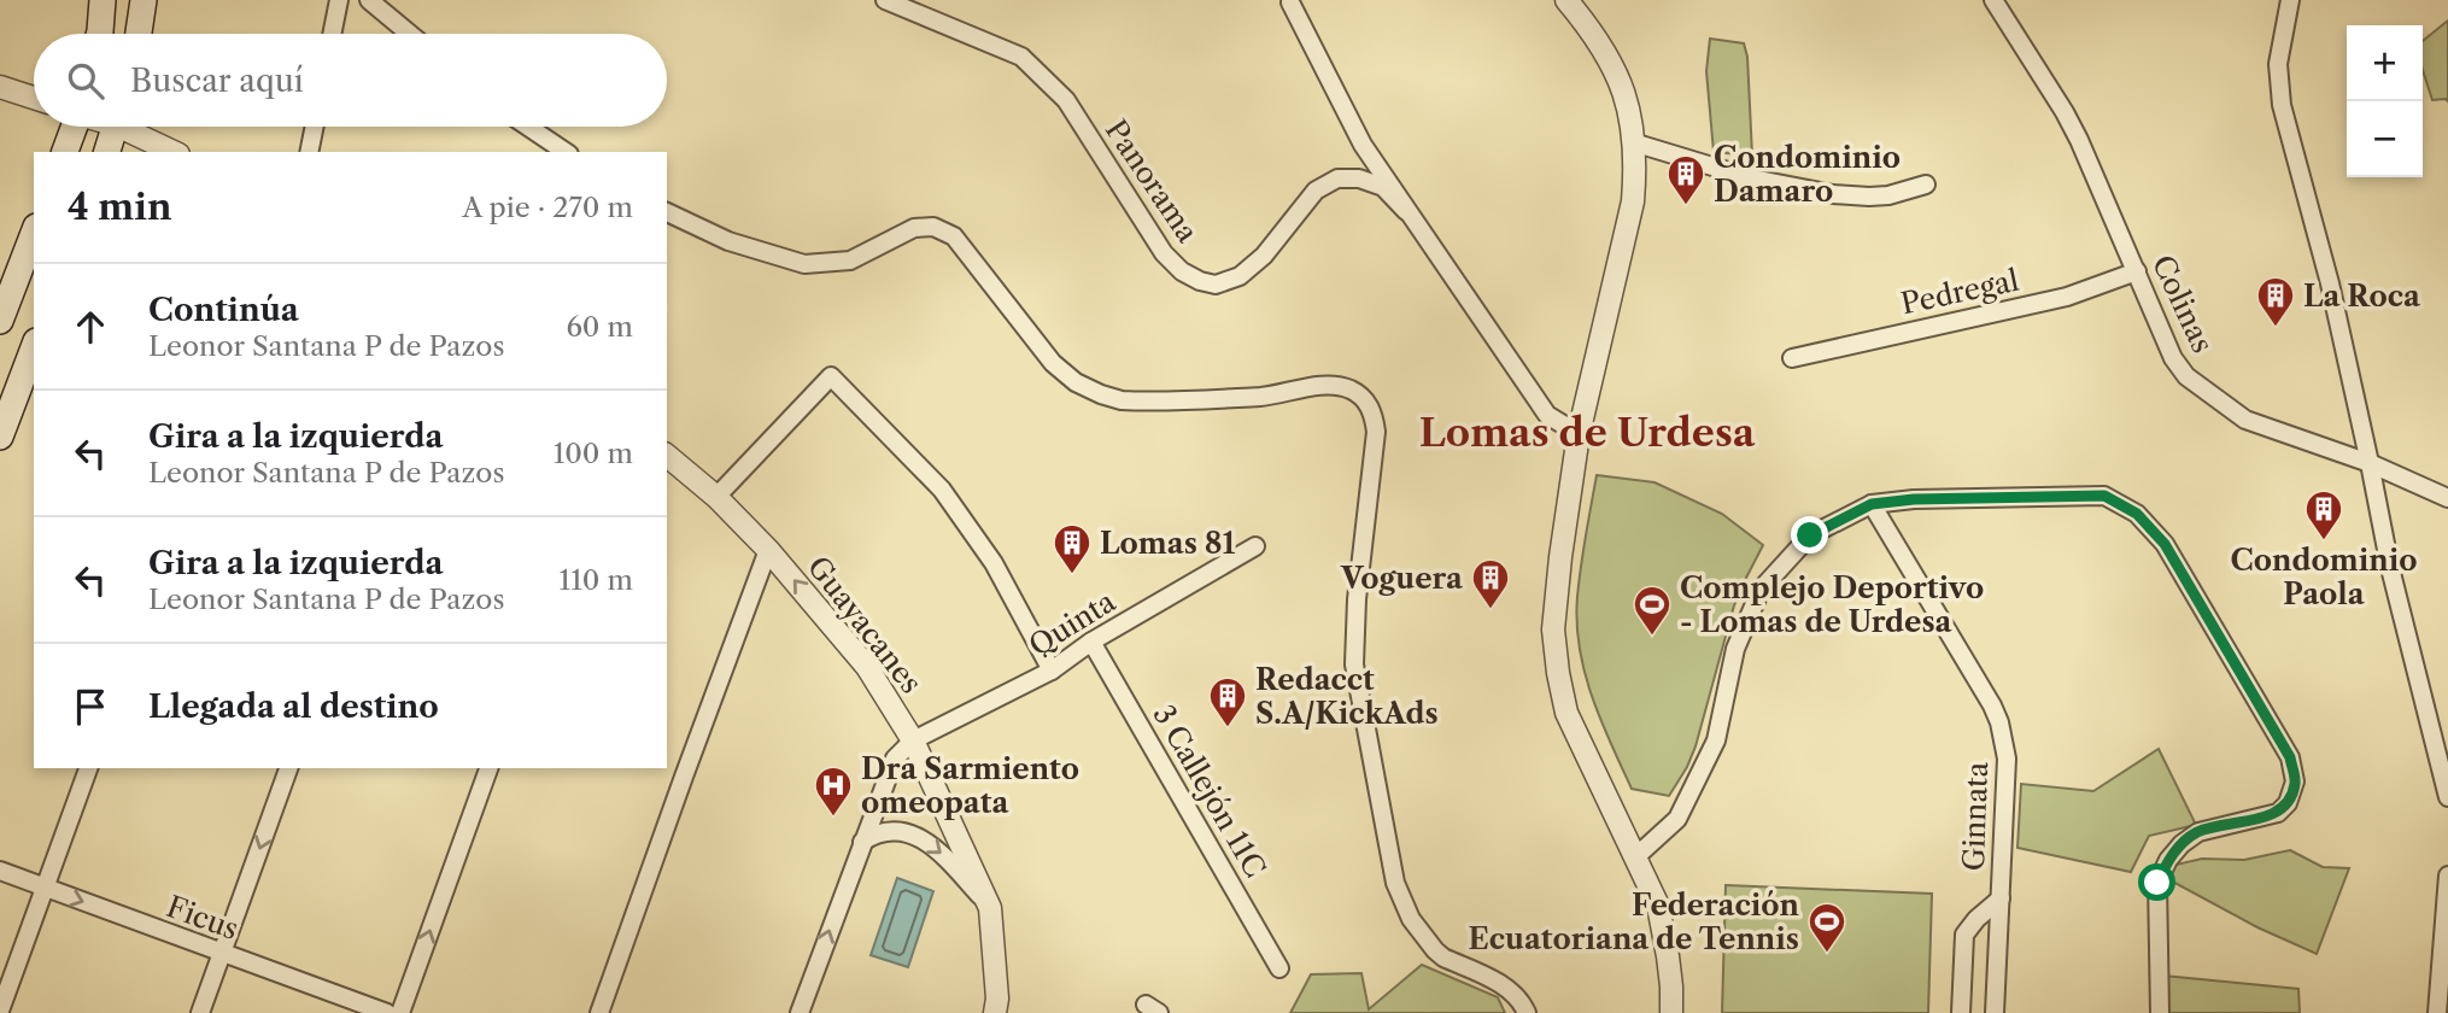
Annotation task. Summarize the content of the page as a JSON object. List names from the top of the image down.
{
  "streets": {
    "street": [
      "Panorama",
      "Pedregal",
      "Colinas",
      "Quinta",
      "Guayacanes",
      "3 Callejón 11C",
      "Ginnata",
      "Ficus"
    ]
  },
  "crossings": [
    ["Pedregal", "Colinas"],
    ["Quinta", "Guayacanes"],
    ["Quinta", "3 Callejón 11C"]
  ],
  "one_way": ["Guayacanes", "Ficus"],
  "districts": ["Lomas de Urdesa"],
  "places": {
    "building": [
      "Condominio Damaro",
      "La Roca",
      "Condominio Paola",
      "Lomas 81",
      "Voguera",
      "Redacct S.A/KickAds"
    ],
    "sports": ["Complejo Deportivo - Lomas de Urdesa", "Federación Ecuatoriana de Tennis"],
    "hospital": ["Dra Sarmiento omeopata"]
  },
  "page": {
    "map_buttons": ["+", "−"],
    "search": "Buscar aquí",
    "heading": ["4 min", "A pie · 270 m"],
    "list": [
      ["Continúa", "Leonor Santana P de Pazos", "60 m"],
      ["Gira a la izquierda", "Leonor Santana P de Pazos", "100 m"],
      ["Gira a la izquierda", "Leonor Santana P de Pazos", "110 m"],
      "Llegada al destino"
    ]
  }
}
